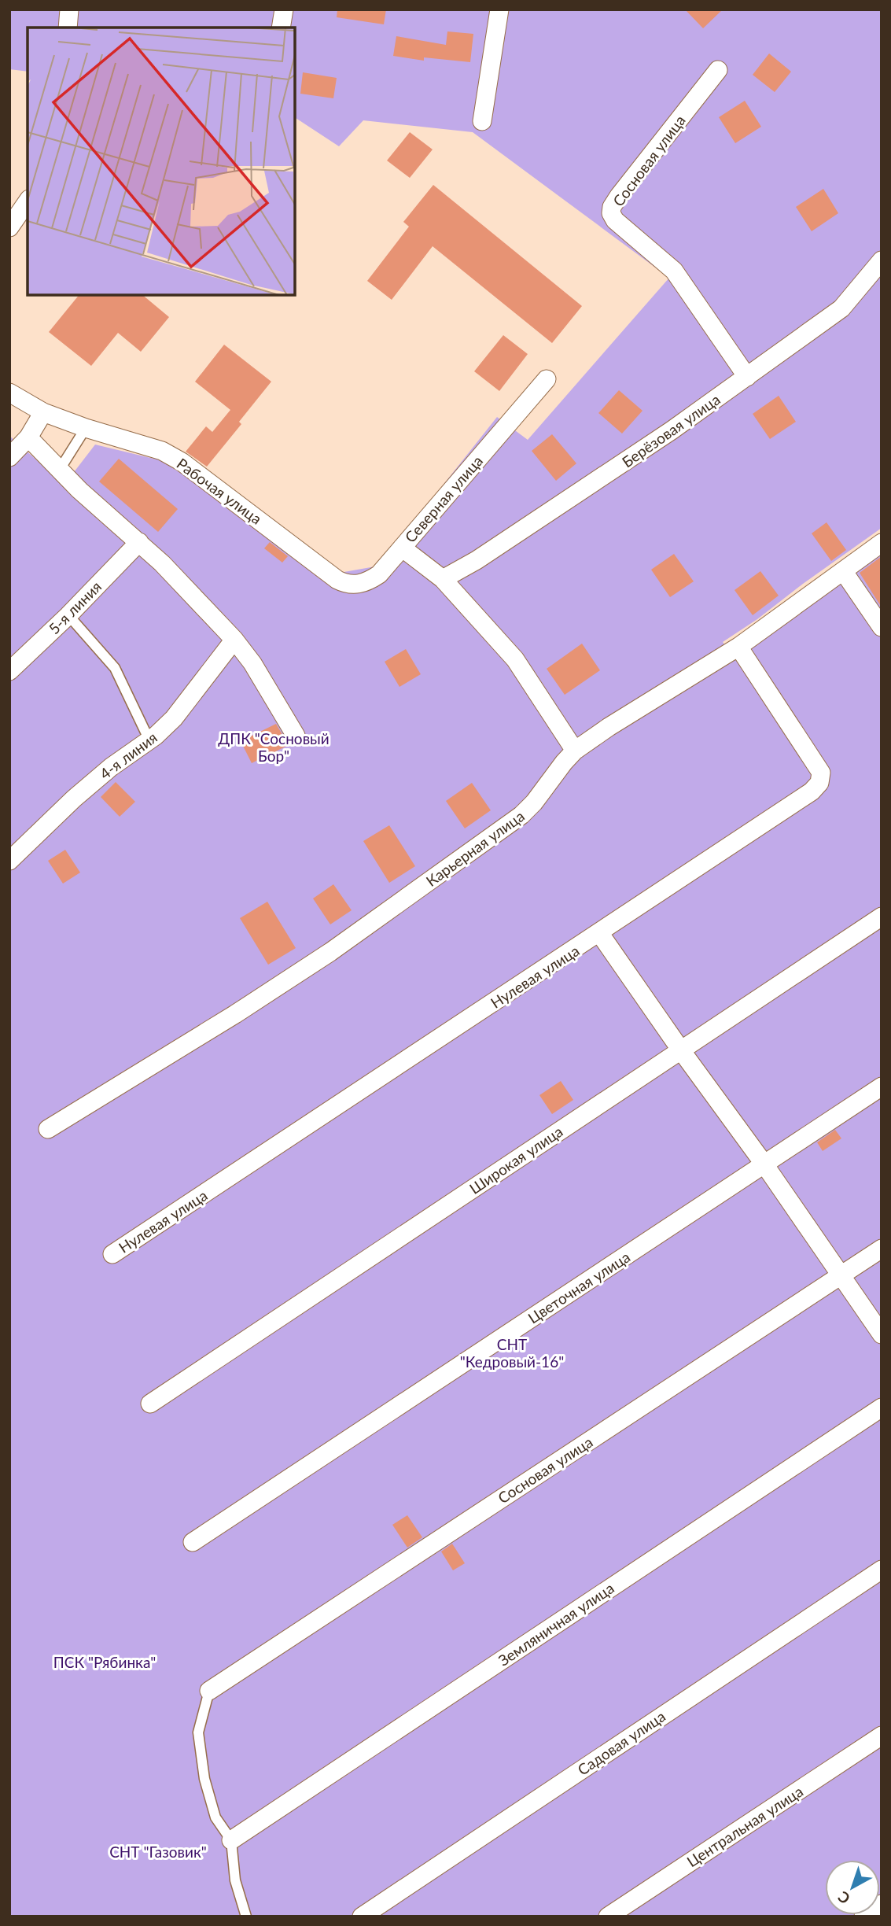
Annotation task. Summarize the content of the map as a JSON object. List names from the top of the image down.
{
  "streets": {
    "street": [
      "Сосновая улица",
      "Берёзовая улица",
      "Рабочая улица",
      "Северная улица",
      "5-я линия",
      "4-я линия",
      "Карьерная улица",
      "Нулевая улица",
      "Широкая улица",
      "Цветочная улица",
      "Земляничная улица",
      "Садовая улица",
      "Центральная улица"
    ]
  },
  "crossings": [
    ["Сосновая улица", "Берёзовая улица"],
    ["Рабочая улица", "Северная улица"],
    ["Карьерная улица", "Нулевая улица"]
  ],
  "parks": [
    "ДПК \"Сосновый Бор\"",
    "СНТ \"Кедровый-16\"",
    "ПСК \"Рябинка\"",
    "СНТ \"Газовик\""
  ],
  "north": "bottom left"
}
